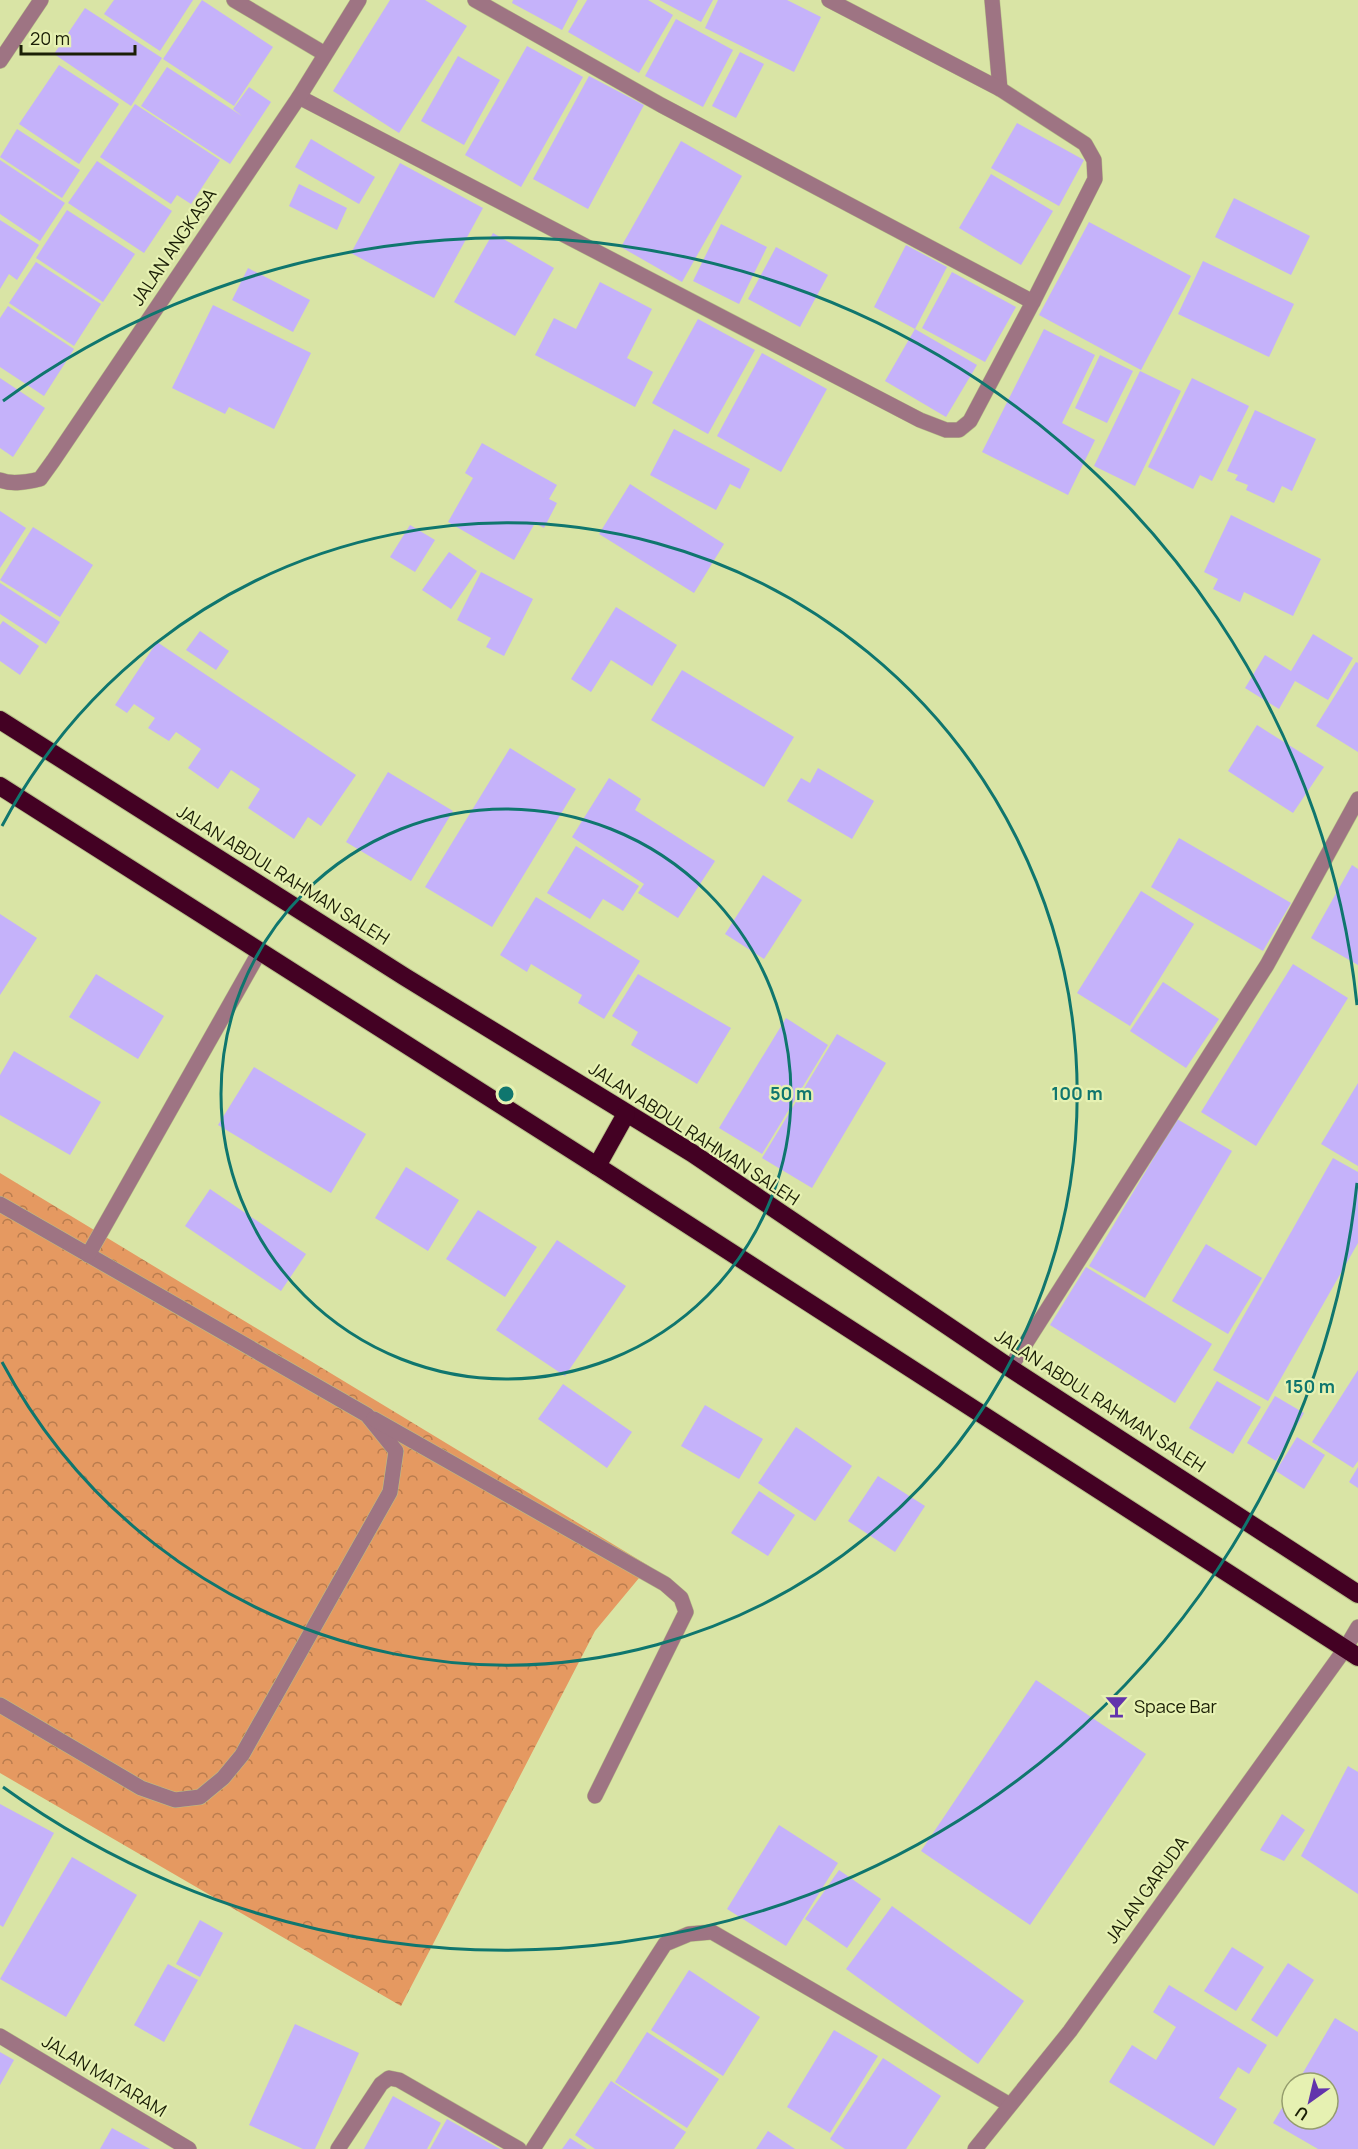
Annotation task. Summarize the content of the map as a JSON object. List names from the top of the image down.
{
  "streets": {
    "highway": ["JALAN ABDUL RAHMAN SALEH"],
    "street": ["JALAN ANGKASA", "JALAN GARUDA", "JALAN MATARAM"]
  },
  "places": {
    "bar": ["Space Bar"]
  },
  "scale_bar": "20 m",
  "north": "bottom left",
  "rings": ["50 m", "100 m", "150 m"]
}
